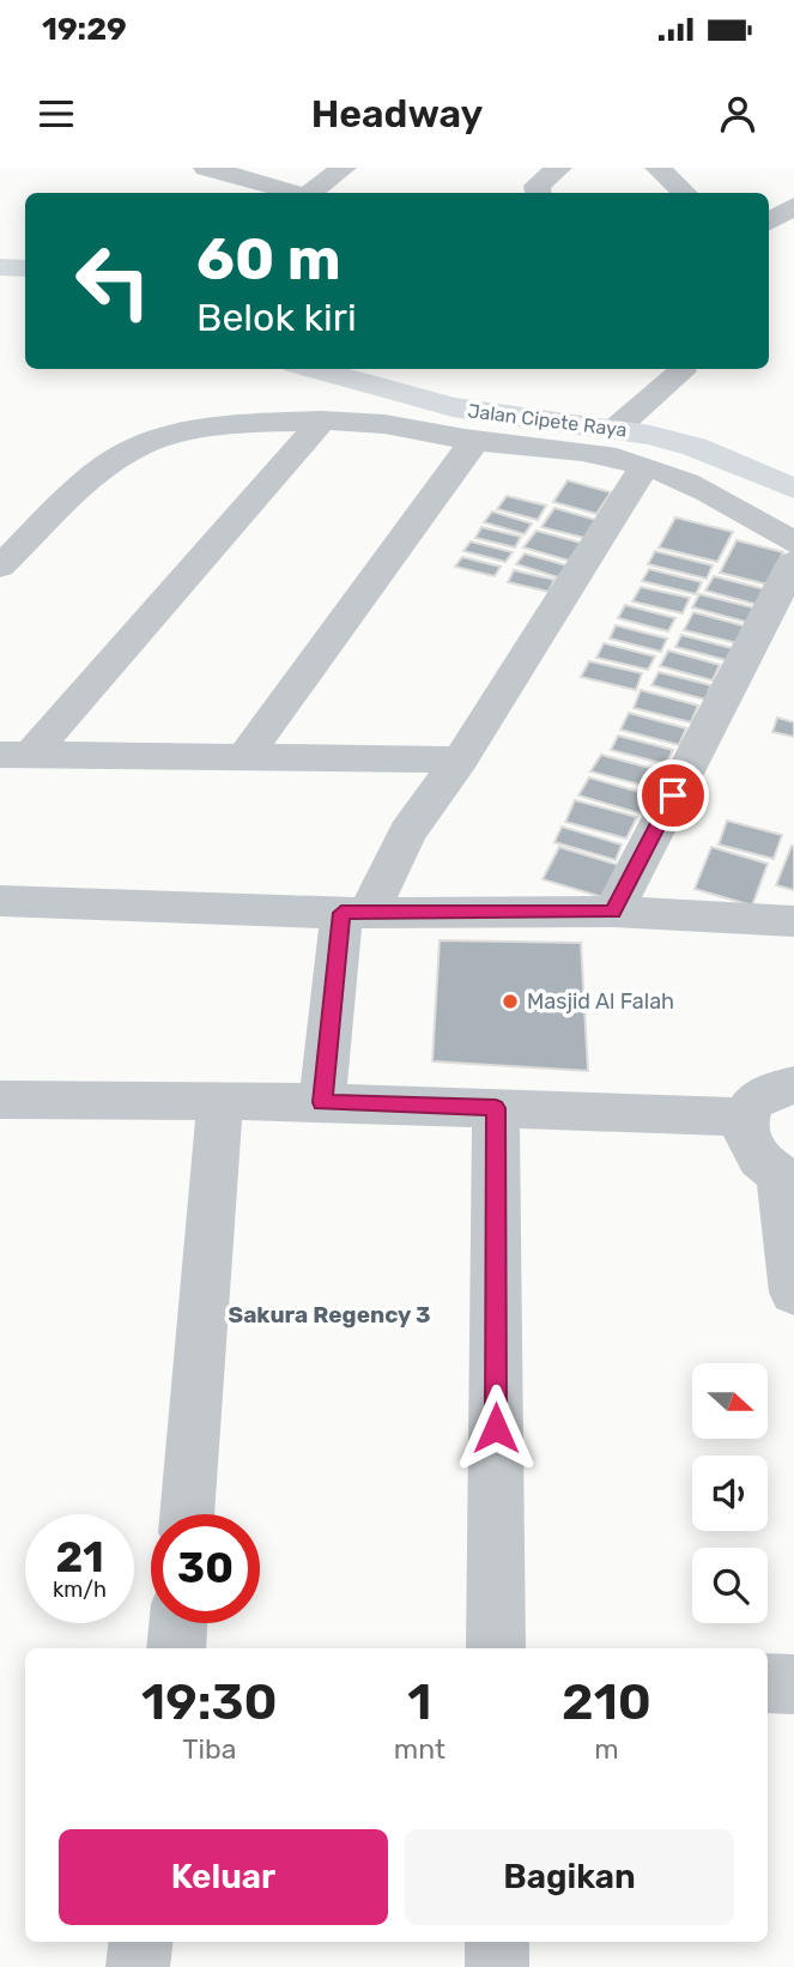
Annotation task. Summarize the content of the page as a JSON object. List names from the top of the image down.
{
  "streets": {
    "main road": ["Jalan Cipete Raya"]
  },
  "districts": ["Sakura Regency 3"],
  "places": ["Masjid Al Falah"],
  "north": "right",
  "page": {
    "status": "19:29",
    "header": "Headway",
    "turn": ["60 m", "Belok kiri"],
    "speed": "21 km/h",
    "limit": "30",
    "eta": [
      "19:30",
      "Tiba",
      "1",
      "mnt",
      "210",
      "m"
    ],
    "buttons": ["Keluar", "Bagikan"]
  }
}
